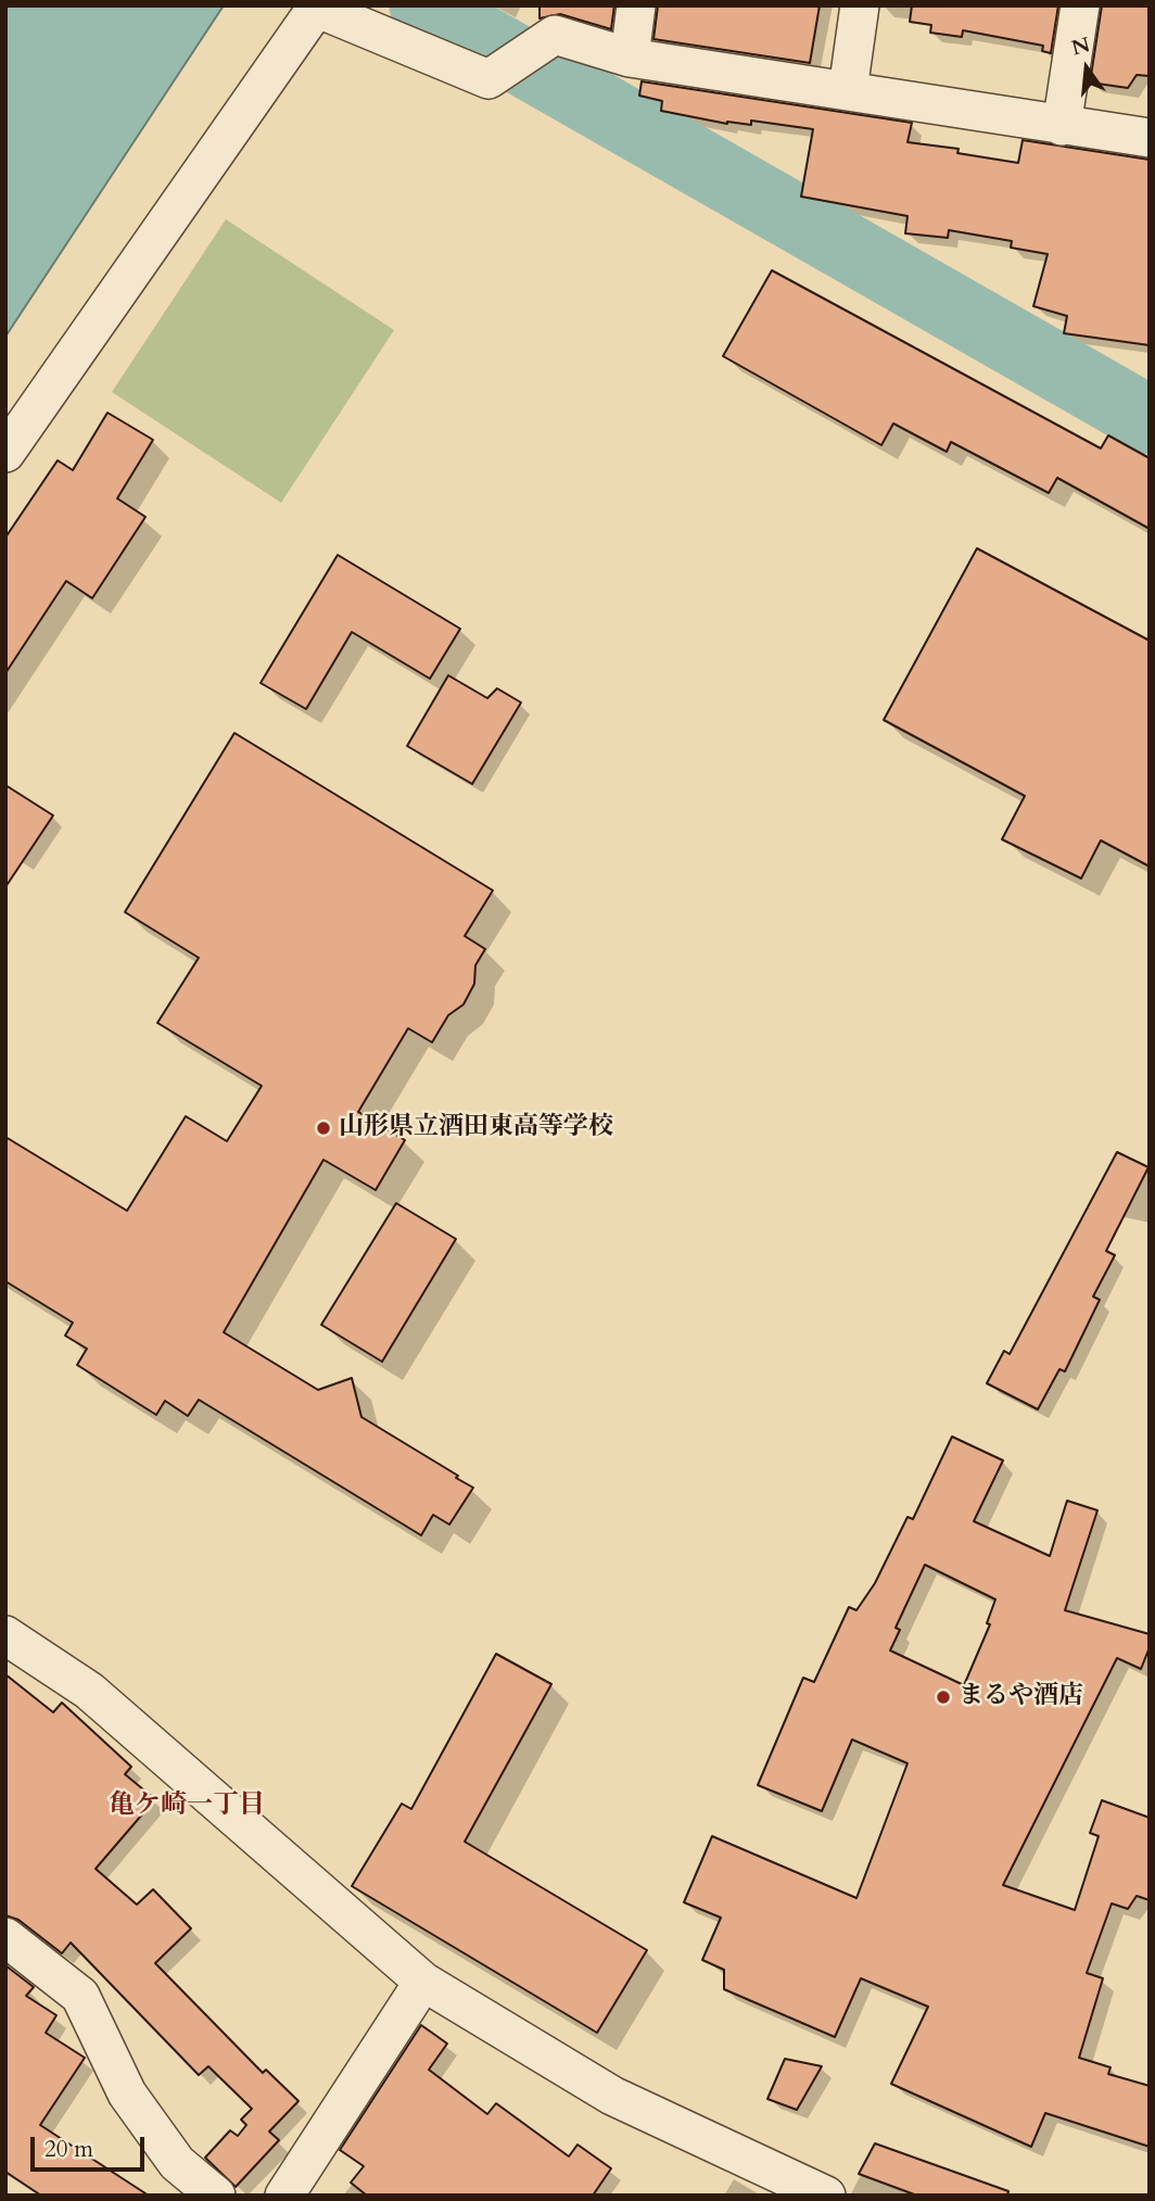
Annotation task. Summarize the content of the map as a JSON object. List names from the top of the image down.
{
  "districts": ["亀ケ崎一丁目"],
  "places": ["山形県立酒田東高等学校", "まるや酒店"],
  "scale_bar": "20 m",
  "north": "top"
}
